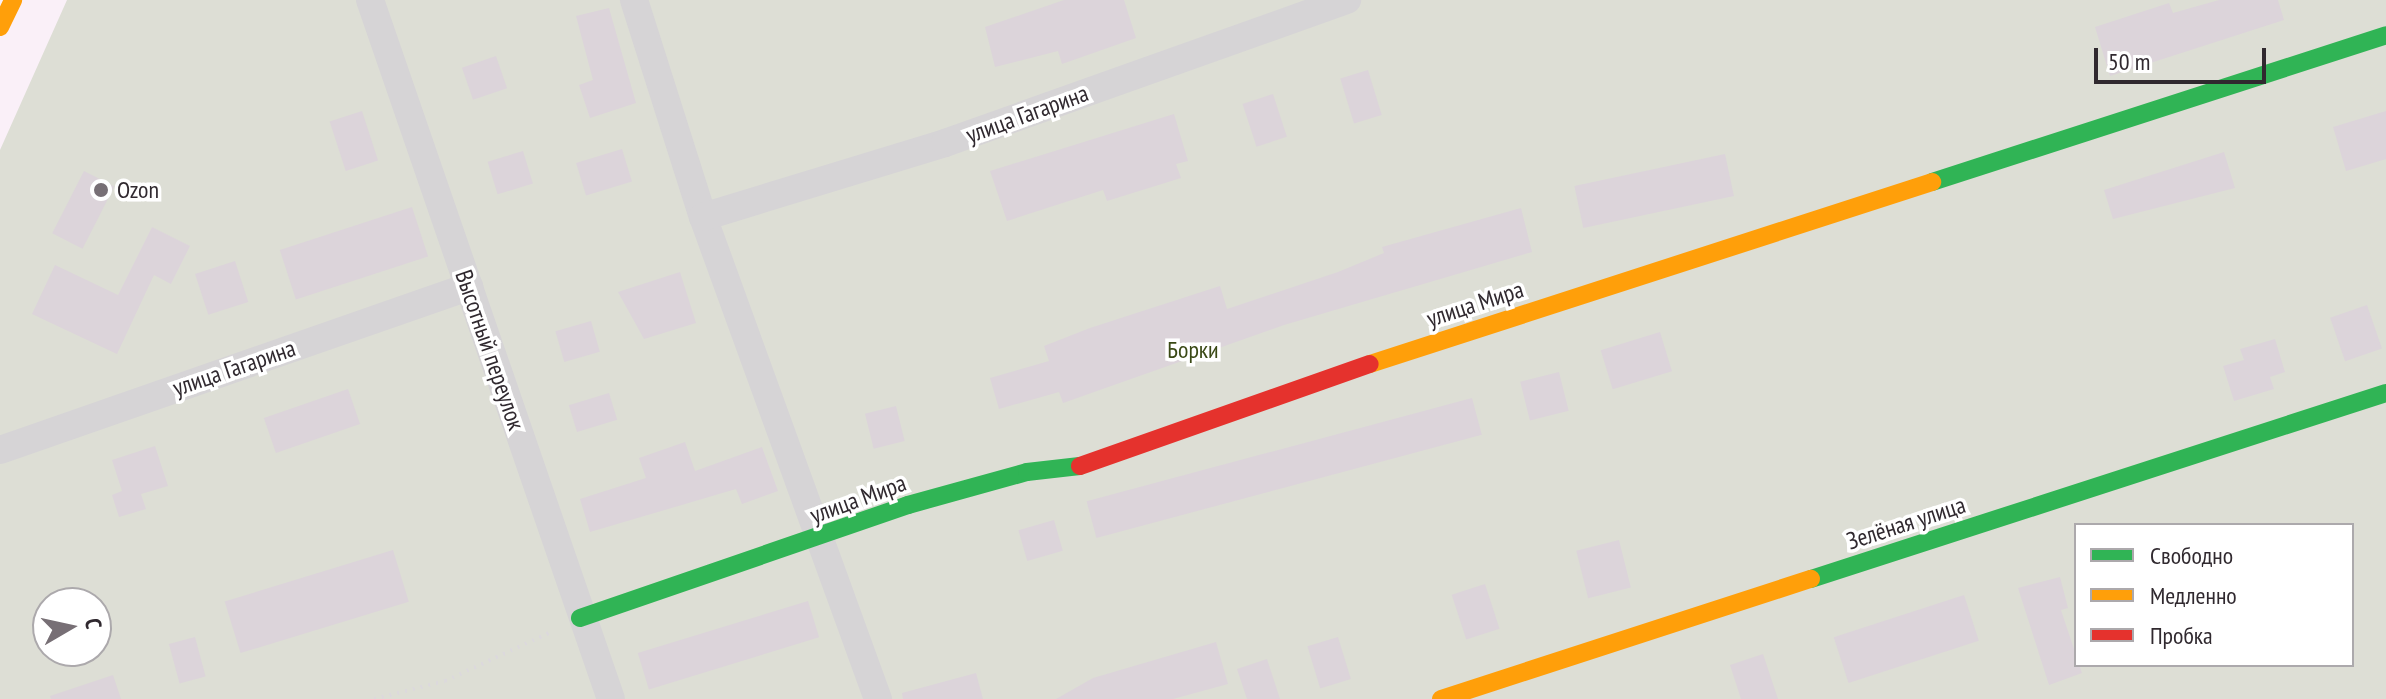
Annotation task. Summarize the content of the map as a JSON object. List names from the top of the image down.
{
  "streets": {
    "street": [
      "улица Гагарина",
      "улица Мира",
      "Высотный переулок",
      "Зелёная улица"
    ]
  },
  "crossings": [
    ["улица Гагарина", "Высотный переулок"],
    ["улица Мира", "Высотный переулок"]
  ],
  "parks": ["Борки"],
  "places": ["Ozon"],
  "legend": ["Свободно", "Медленно", "Пробка"],
  "scale_bar": "50 m",
  "north": "right"
}
